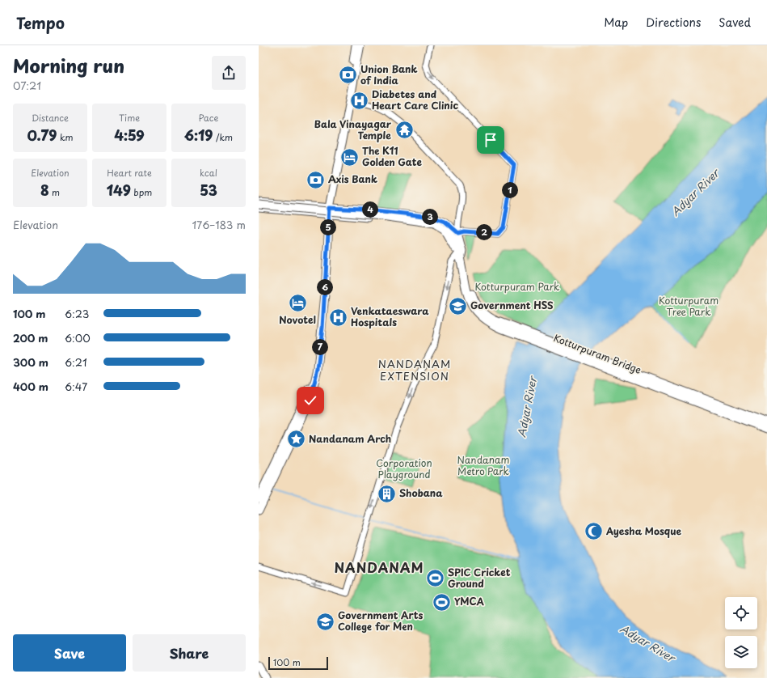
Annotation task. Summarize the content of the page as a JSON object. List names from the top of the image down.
{
  "streets": {
    "main road": ["Kotturpuram Bridge"]
  },
  "districts": ["NANDANAM EXTENSION", "NANDANAM"],
  "water": ["Adyar River"],
  "parks": [
    "Kotturpuram Park",
    "Kotturpuram Tree Park",
    "Nandanam Metro Park",
    "Corporation Playground"
  ],
  "places": {
    "bank": ["Union Bank of India", "Axis Bank"],
    "hospital": ["Diabetes and Heart Care Clinic", "Venkataeswara Hospitals"],
    "temple": ["Bala Vinayagar Temple"],
    "hotel": ["The K11 Golden Gate", "Novotel"],
    "school or university": ["Government HSS", "Government Arts College for Men"],
    "place": ["Nandanam Arch"],
    "building": ["Shobana"],
    "mosque": ["Ayesha Mosque"],
    "sports": ["SPIC Cricket Ground", "YMCA"]
  },
  "scale_bar": "100 m",
  "page": {
    "header": "Tempo",
    "nav": ["Map", "Directions", "Saved"],
    "heading": ["Morning run", "07:21"],
    "stats": [
      ["Distance", "0.79 km"],
      ["Time", "4:59"],
      ["Pace", "6:19 /km"],
      ["Elevation", "8 m"],
      ["Heart rate", "149 bpm"],
      ["kcal", "53"]
    ],
    "pins": [
      "1",
      "4",
      "3",
      "5",
      "2",
      "6",
      "7"
    ],
    "chart": ["Elevation", "176–183 m"],
    "list": [
      {
        "name": "100 m",
        "note": "6:23"
      },
      {
        "name": "200 m",
        "note": "6:00"
      },
      {
        "name": "300 m",
        "note": "6:21"
      },
      {
        "name": "400 m",
        "note": "6:47"
      }
    ],
    "buttons": ["Save", "Share"],
    "scale": "100 m"
  }
}
